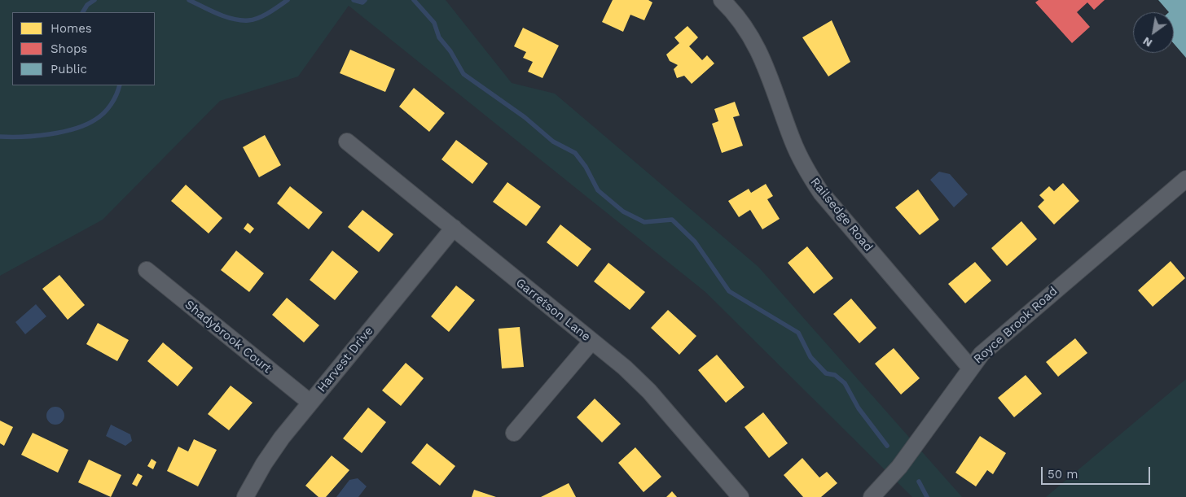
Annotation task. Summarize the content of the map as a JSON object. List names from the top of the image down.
{
  "streets": {
    "street": [
      "Railsedge Road",
      "Garretson Lane",
      "Royce Brook Road",
      "Shadybrook Court",
      "Harvest Drive"
    ]
  },
  "crossings": [
    ["Railsedge Road", "Royce Brook Road"],
    ["Garretson Lane", "Harvest Drive"],
    ["Shadybrook Court", "Harvest Drive"]
  ],
  "legend": ["Homes", "Shops", "Public"],
  "scale_bar": "50 m",
  "north": "bottom left"
}
